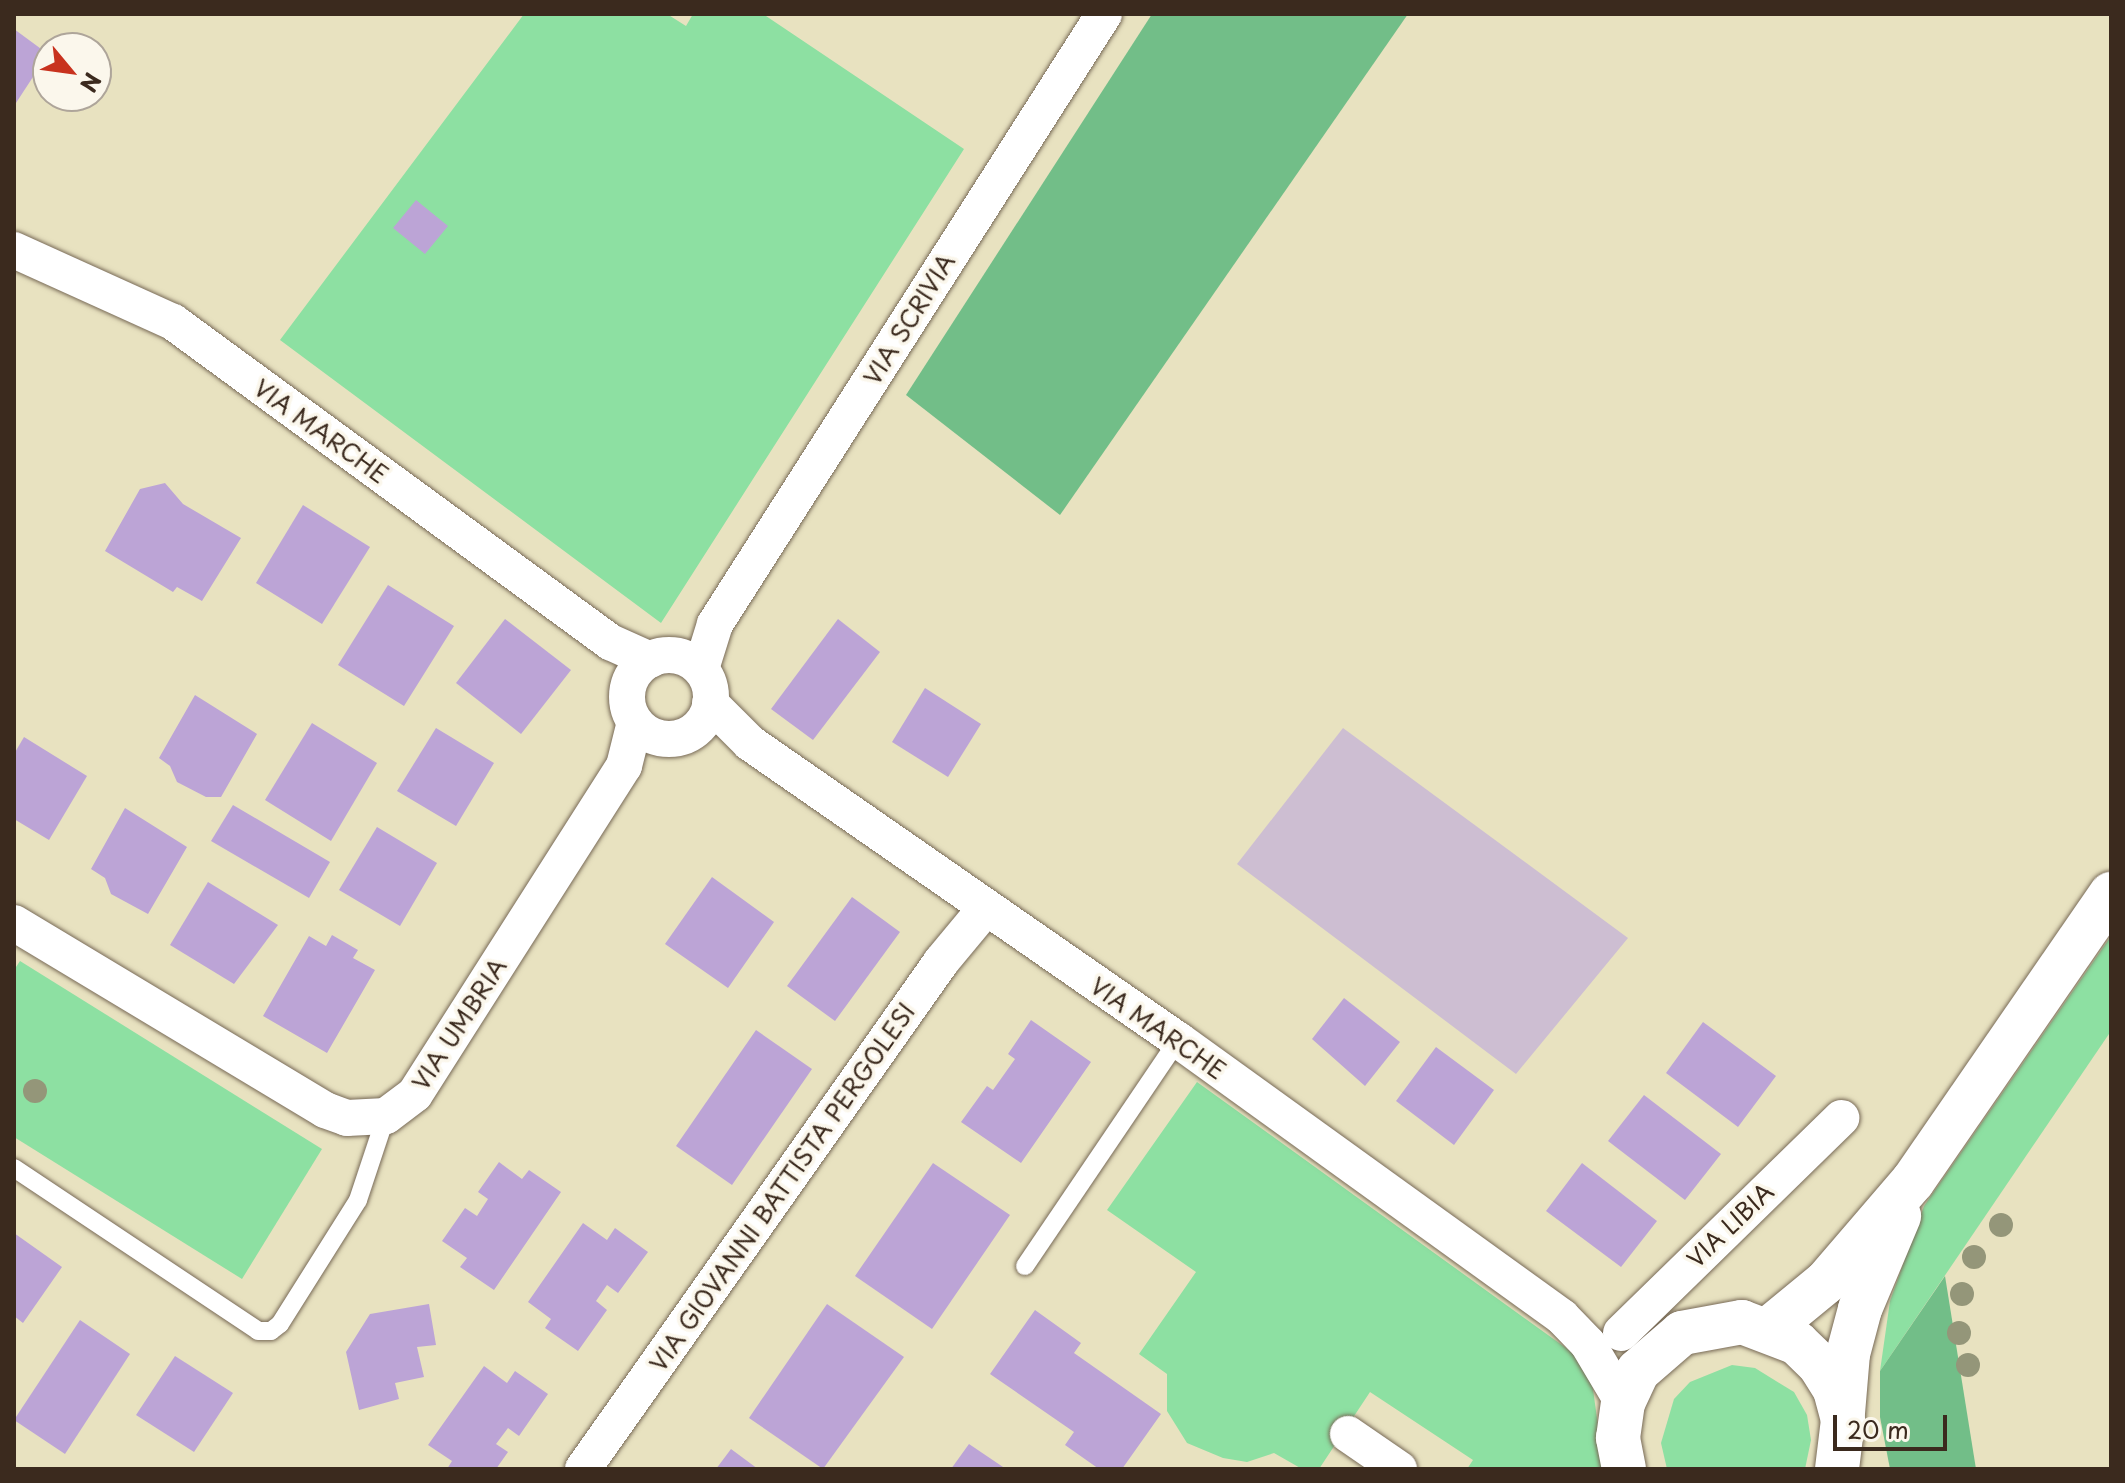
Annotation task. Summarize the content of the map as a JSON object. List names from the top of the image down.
{
  "streets": {
    "street": [
      "VIA SCRIVIA",
      "VIA MARCHE",
      "VIA UMBRIA",
      "VIA GIOVANNI BATTISTA PERGOLESI",
      "VIA LIBIA"
    ]
  },
  "crossings": [
    ["VIA SCRIVIA", "VIA MARCHE"],
    ["VIA MARCHE", "VIA GIOVANNI BATTISTA PERGOLESI"],
    ["VIA MARCHE", "VIA LIBIA"]
  ],
  "scale_bar": "20 m",
  "north": "bottom right"
}
